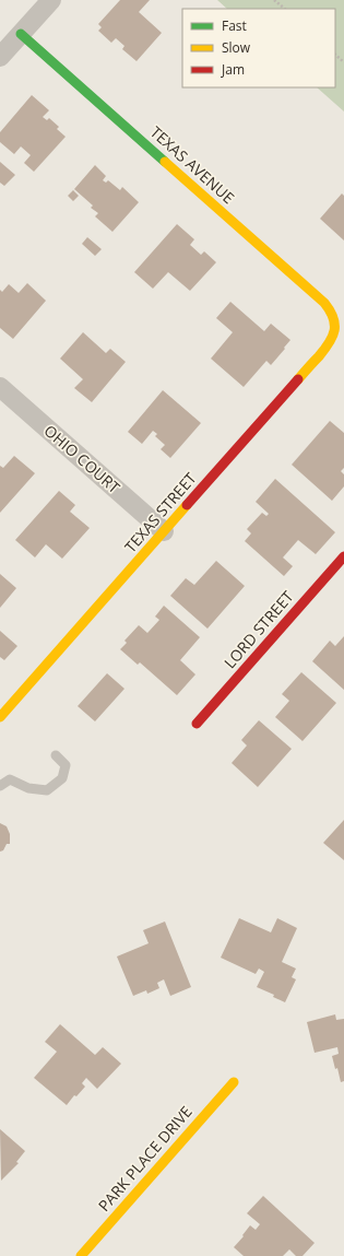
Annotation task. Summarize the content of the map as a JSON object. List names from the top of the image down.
{
  "streets": {
    "street": [
      "TEXAS AVENUE",
      "OHIO COURT",
      "TEXAS STREET",
      "LORD STREET",
      "PARK PLACE DRIVE"
    ]
  },
  "crossings": [
    ["TEXAS AVENUE", "TEXAS STREET"],
    ["OHIO COURT", "TEXAS STREET"]
  ],
  "legend": ["Fast", "Slow", "Jam"]
}
